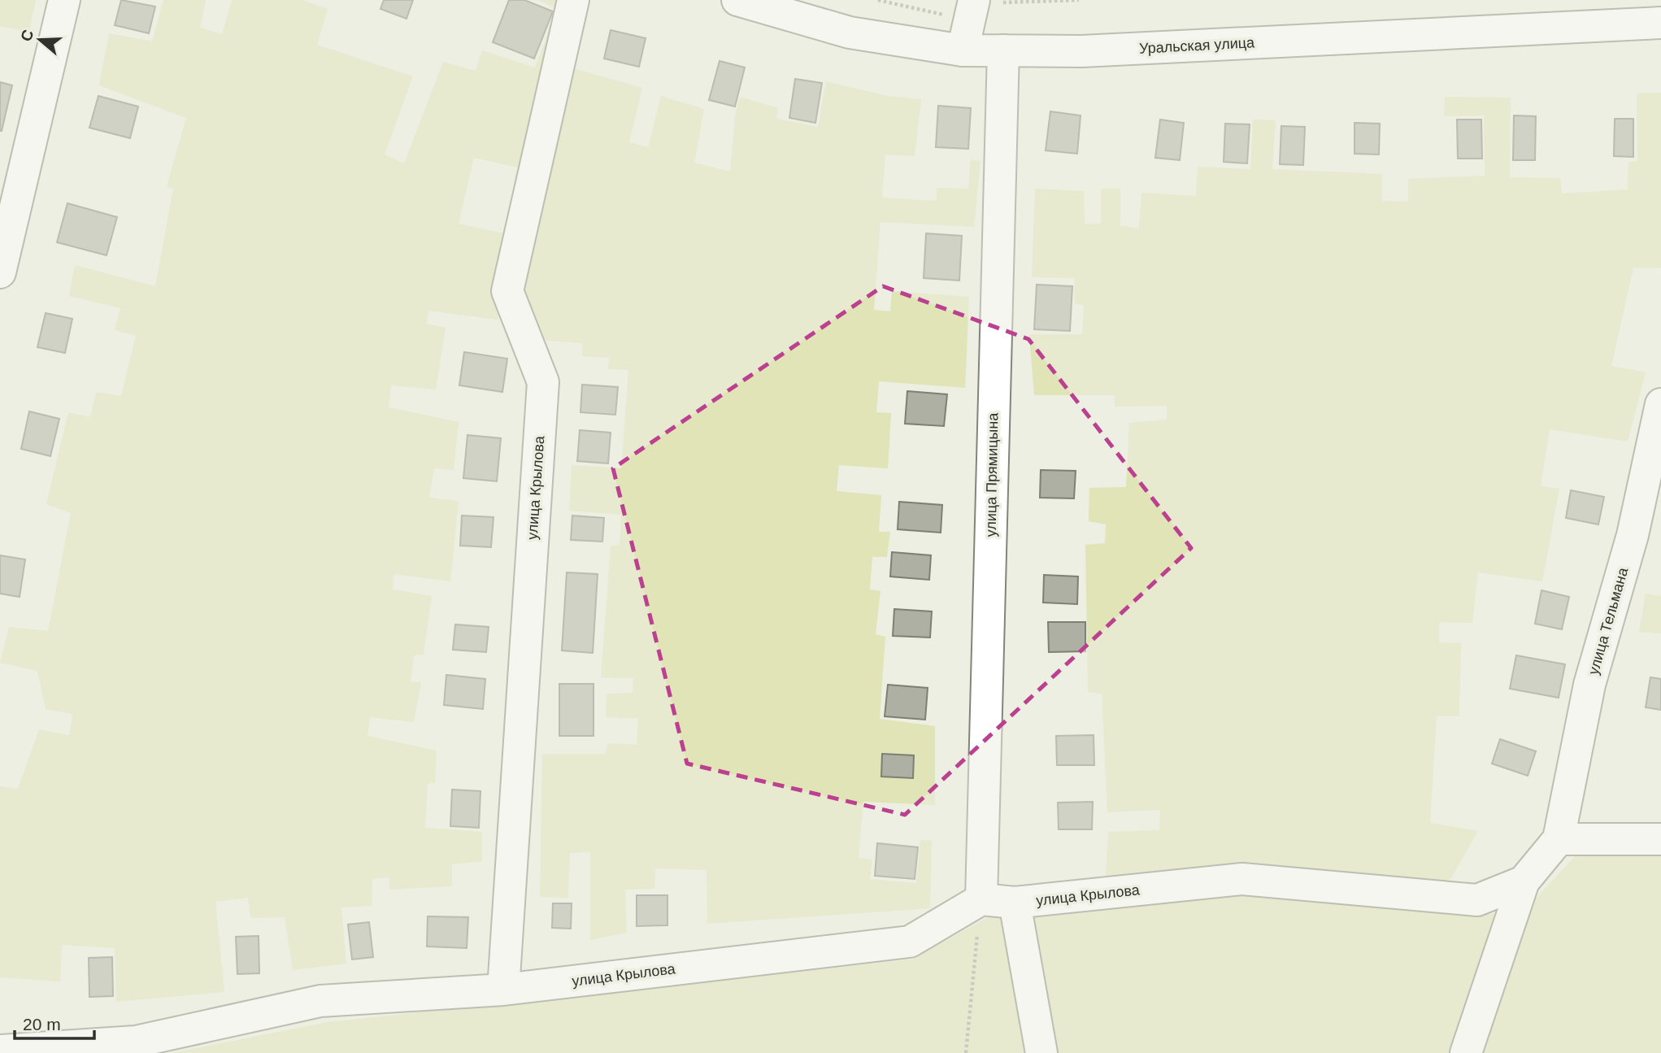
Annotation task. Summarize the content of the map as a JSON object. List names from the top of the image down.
{
  "streets": {
    "street": [
      "Уральская улица",
      "улица Прямицына",
      "улица Крылова",
      "улица Тельмана"
    ]
  },
  "crossings": [
    ["Уральская улица", "улица Прямицына"],
    ["улица Прямицына", "улица Крылова"],
    ["улица Крылова", "улица Тельмана"]
  ],
  "scale_bar": "20 m",
  "north": "left"
}
